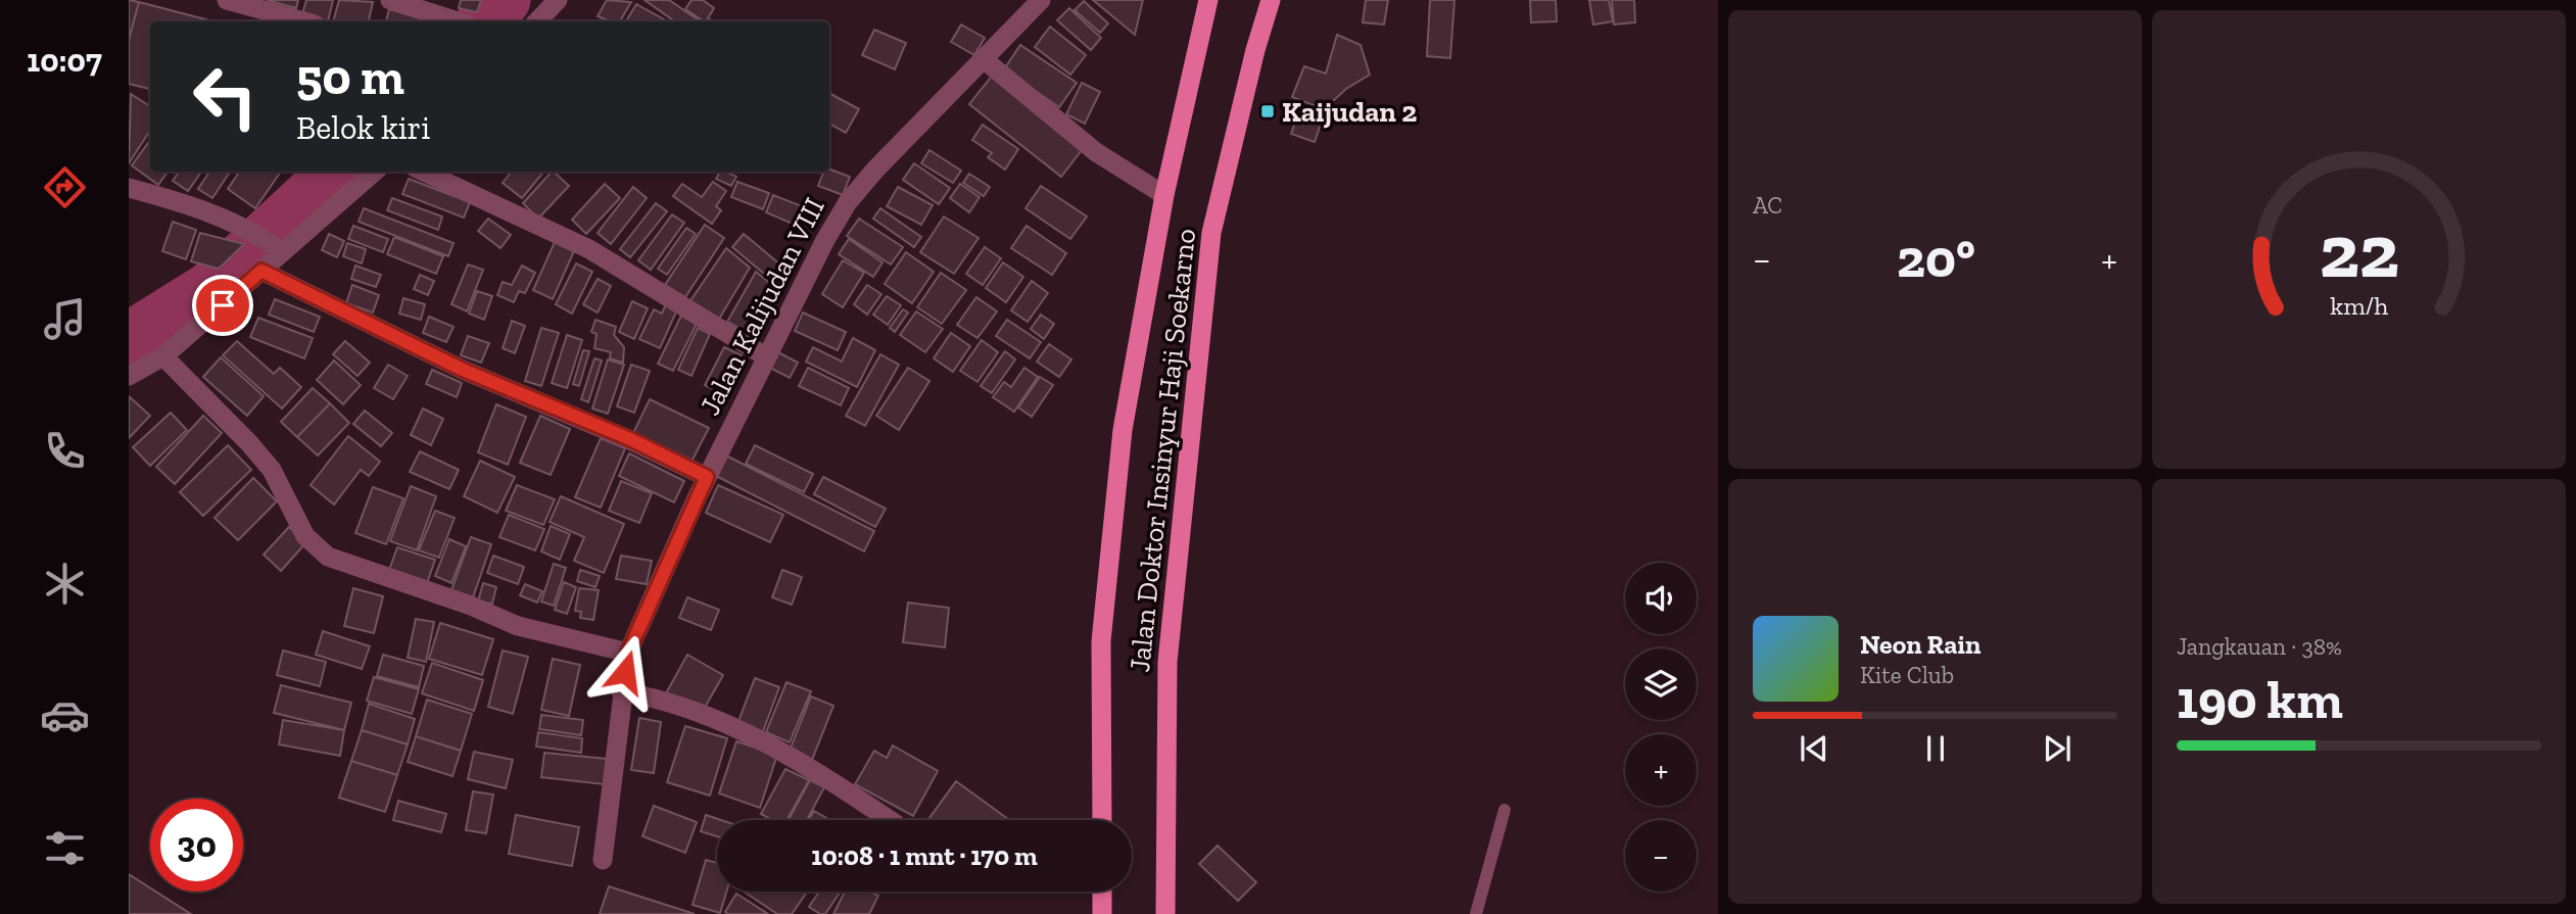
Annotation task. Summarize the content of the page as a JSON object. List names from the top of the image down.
{
  "streets": {
    "main road": ["Jalan Doktor Insinyur Haji Soekarno"],
    "street": ["Jalan Kalijudan VIII"]
  },
  "places": {
    "transit": ["Kaijudan 2"]
  },
  "page": {
    "tabs": "10:07",
    "tile": [
      "AC",
      ["Jangkauan · 38%", "190 km"]
    ],
    "turn": ["50 m", "Belok kiri"],
    "heat": ["−", "20°", "+"],
    "map_buttons": ["+", "−"],
    "song": ["Neon Rain", "Kite Club"],
    "limit": "30",
    "trip": "10:08 · 1 mnt · 170 m",
    "gauge": ["22", "km/h"]
  }
}
